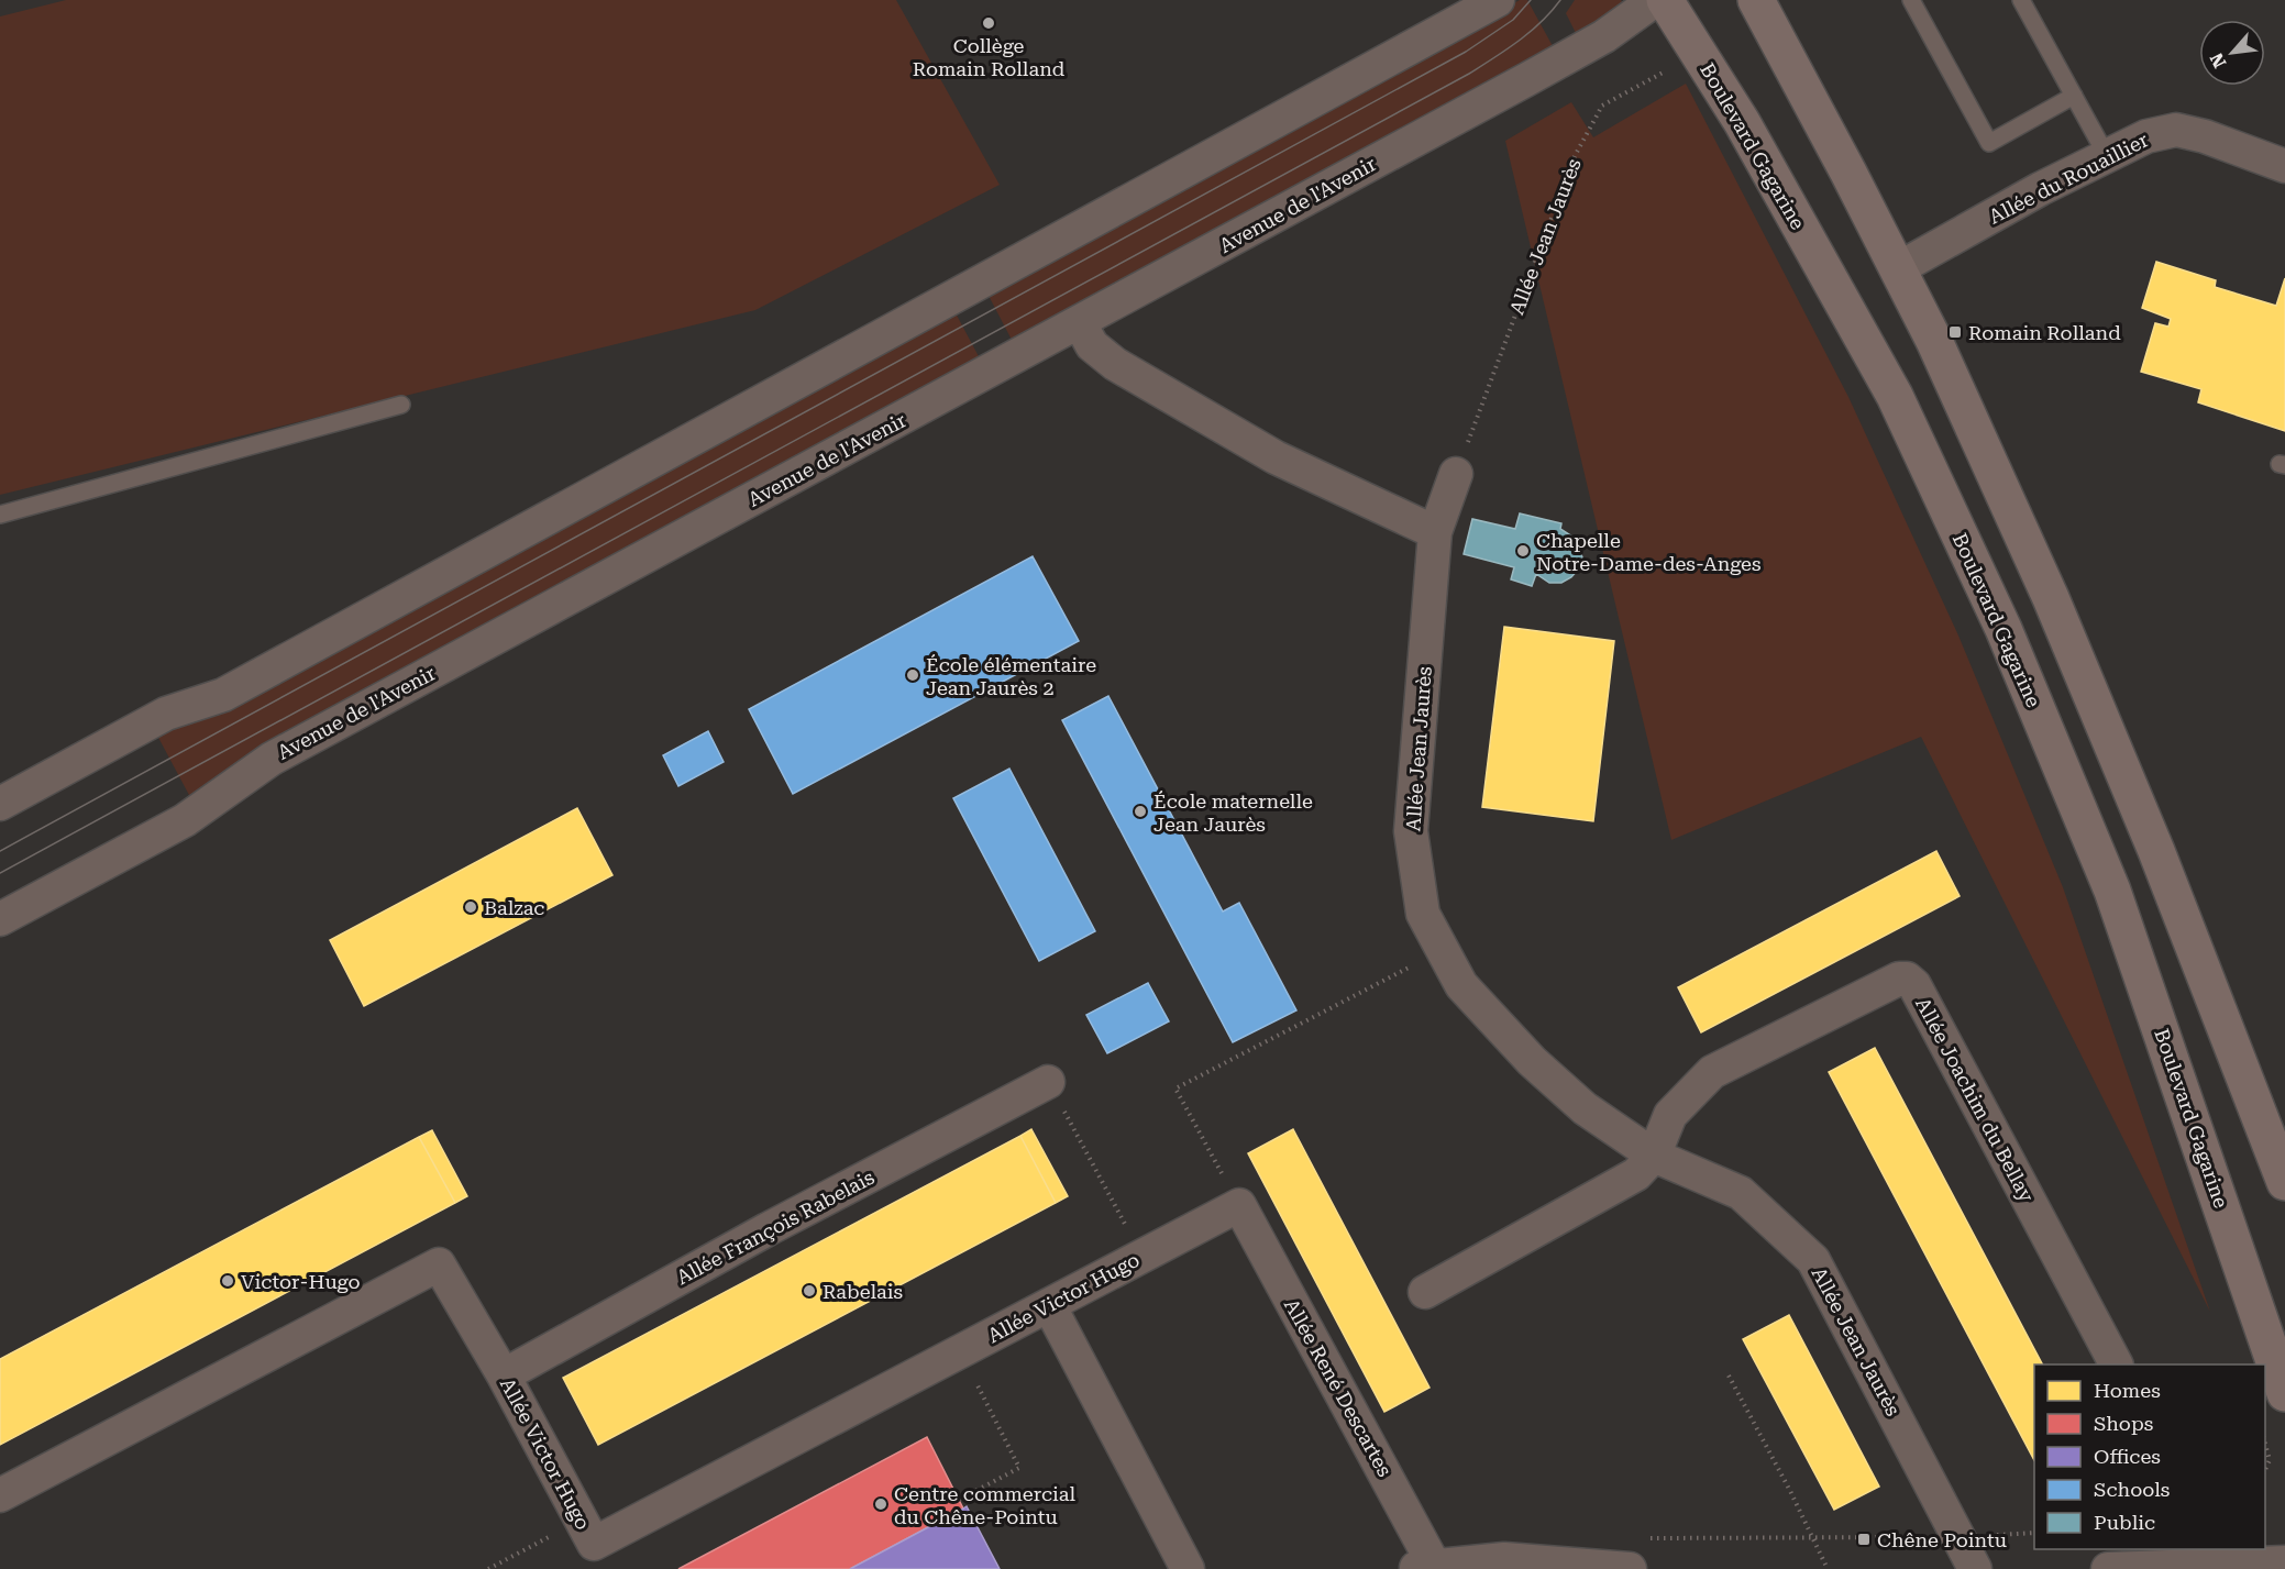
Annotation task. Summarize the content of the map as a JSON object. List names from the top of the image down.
{
  "streets": {
    "main road": ["Boulevard Gagarine"],
    "street": [
      "Allée du Rouaillier",
      "Avenue de l'Avenir",
      "Allée Jean Jaurès",
      "Allée Joachim du Bellay",
      "Allée François Rabelais",
      "Allée Victor Hugo",
      "Allée René Descartes"
    ]
  },
  "crossings": [
    ["Allée Jean Jaurès", "Allée Joachim du Bellay"],
    ["Allée François Rabelais", "Allée Victor Hugo"],
    ["Allée Victor Hugo", "Allée René Descartes"]
  ],
  "places": {
    "other": [
      "Collège Romain Rolland",
      "Chapelle Notre-Dame-des-Anges",
      "École élémentaire Jean Jaurès 2",
      "École maternelle Jean Jaurès",
      "Balzac",
      "Victor-Hugo",
      "Rabelais",
      "Centre commercial du Chêne-Pointu"
    ],
    "transit": ["Romain Rolland", "Chêne Pointu"]
  },
  "legend": [
    "Homes",
    "Shops",
    "Offices",
    "Schools",
    "Public"
  ],
  "north": "bottom left"
}
